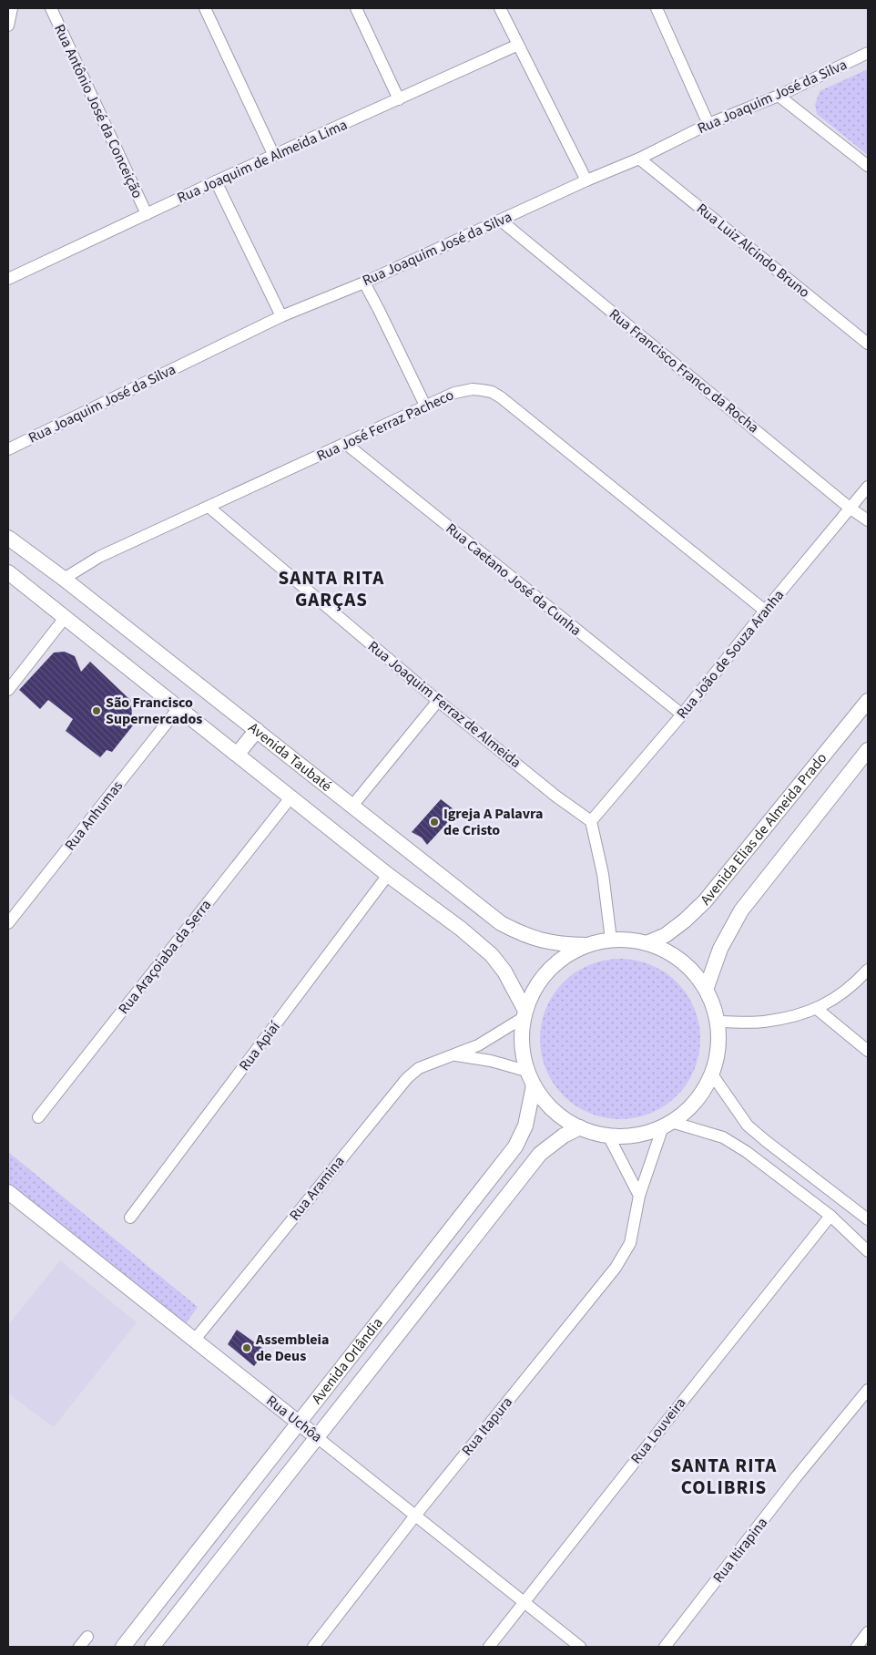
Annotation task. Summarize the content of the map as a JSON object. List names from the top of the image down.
{
  "streets": {
    "street": [
      "Rua Joaquim José da Silva",
      "Rua Antônio José da Conceição",
      "Rua Joaquim de Almeida Lima",
      "Rua Luiz Alcindo Bruno",
      "Rua Francisco Franco da Rocha",
      "Rua José Ferraz Pacheco",
      "Rua Caetano José da Cunha",
      "Rua João de Souza Aranha",
      "Rua Joaquim Ferraz de Almeida",
      "Avenida Taubaté",
      "Rua Anhumas",
      "Avenida Elias de Almeida Prado",
      "Rua Araçoiaba da Serra",
      "Rua Apiaí",
      "Rua Aramina",
      "Avenida Orlândia",
      "Rua Uchôa",
      "Rua Itapura",
      "Rua Louveira",
      "Rua Itirapina"
    ]
  },
  "crossings": [
    ["Rua Joaquim José da Silva", "Rua Luiz Alcindo Bruno"],
    ["Rua Joaquim José da Silva", "Rua Francisco Franco da Rocha"],
    ["Rua Antônio José da Conceição", "Rua Joaquim de Almeida Lima"],
    ["Rua Francisco Franco da Rocha", "Rua João de Souza Aranha"],
    ["Rua José Ferraz Pacheco", "Rua Caetano José da Cunha"],
    ["Rua José Ferraz Pacheco", "Rua João de Souza Aranha"],
    ["Rua José Ferraz Pacheco", "Rua Joaquim Ferraz de Almeida"],
    ["Rua José Ferraz Pacheco", "Avenida Taubaté"],
    ["Rua Caetano José da Cunha", "Rua João de Souza Aranha"],
    ["Rua João de Souza Aranha", "Rua Joaquim Ferraz de Almeida"],
    ["Avenida Taubaté", "Rua Anhumas"],
    ["Avenida Taubaté", "Rua Araçoiaba da Serra"],
    ["Avenida Taubaté", "Rua Apiaí"],
    ["Avenida Taubaté", "Rua Aramina"],
    ["Rua Aramina", "Rua Uchôa"],
    ["Avenida Orlândia", "Rua Uchôa"],
    ["Rua Uchôa", "Rua Itapura"],
    ["Rua Uchôa", "Rua Louveira"]
  ],
  "districts": ["SANTA RITA GARÇAS", "SANTA RITA COLIBRIS"],
  "places": ["São Francisco Supernercados", "Igreja A Palavra de Cristo", "Assembleia de Deus"]
}
